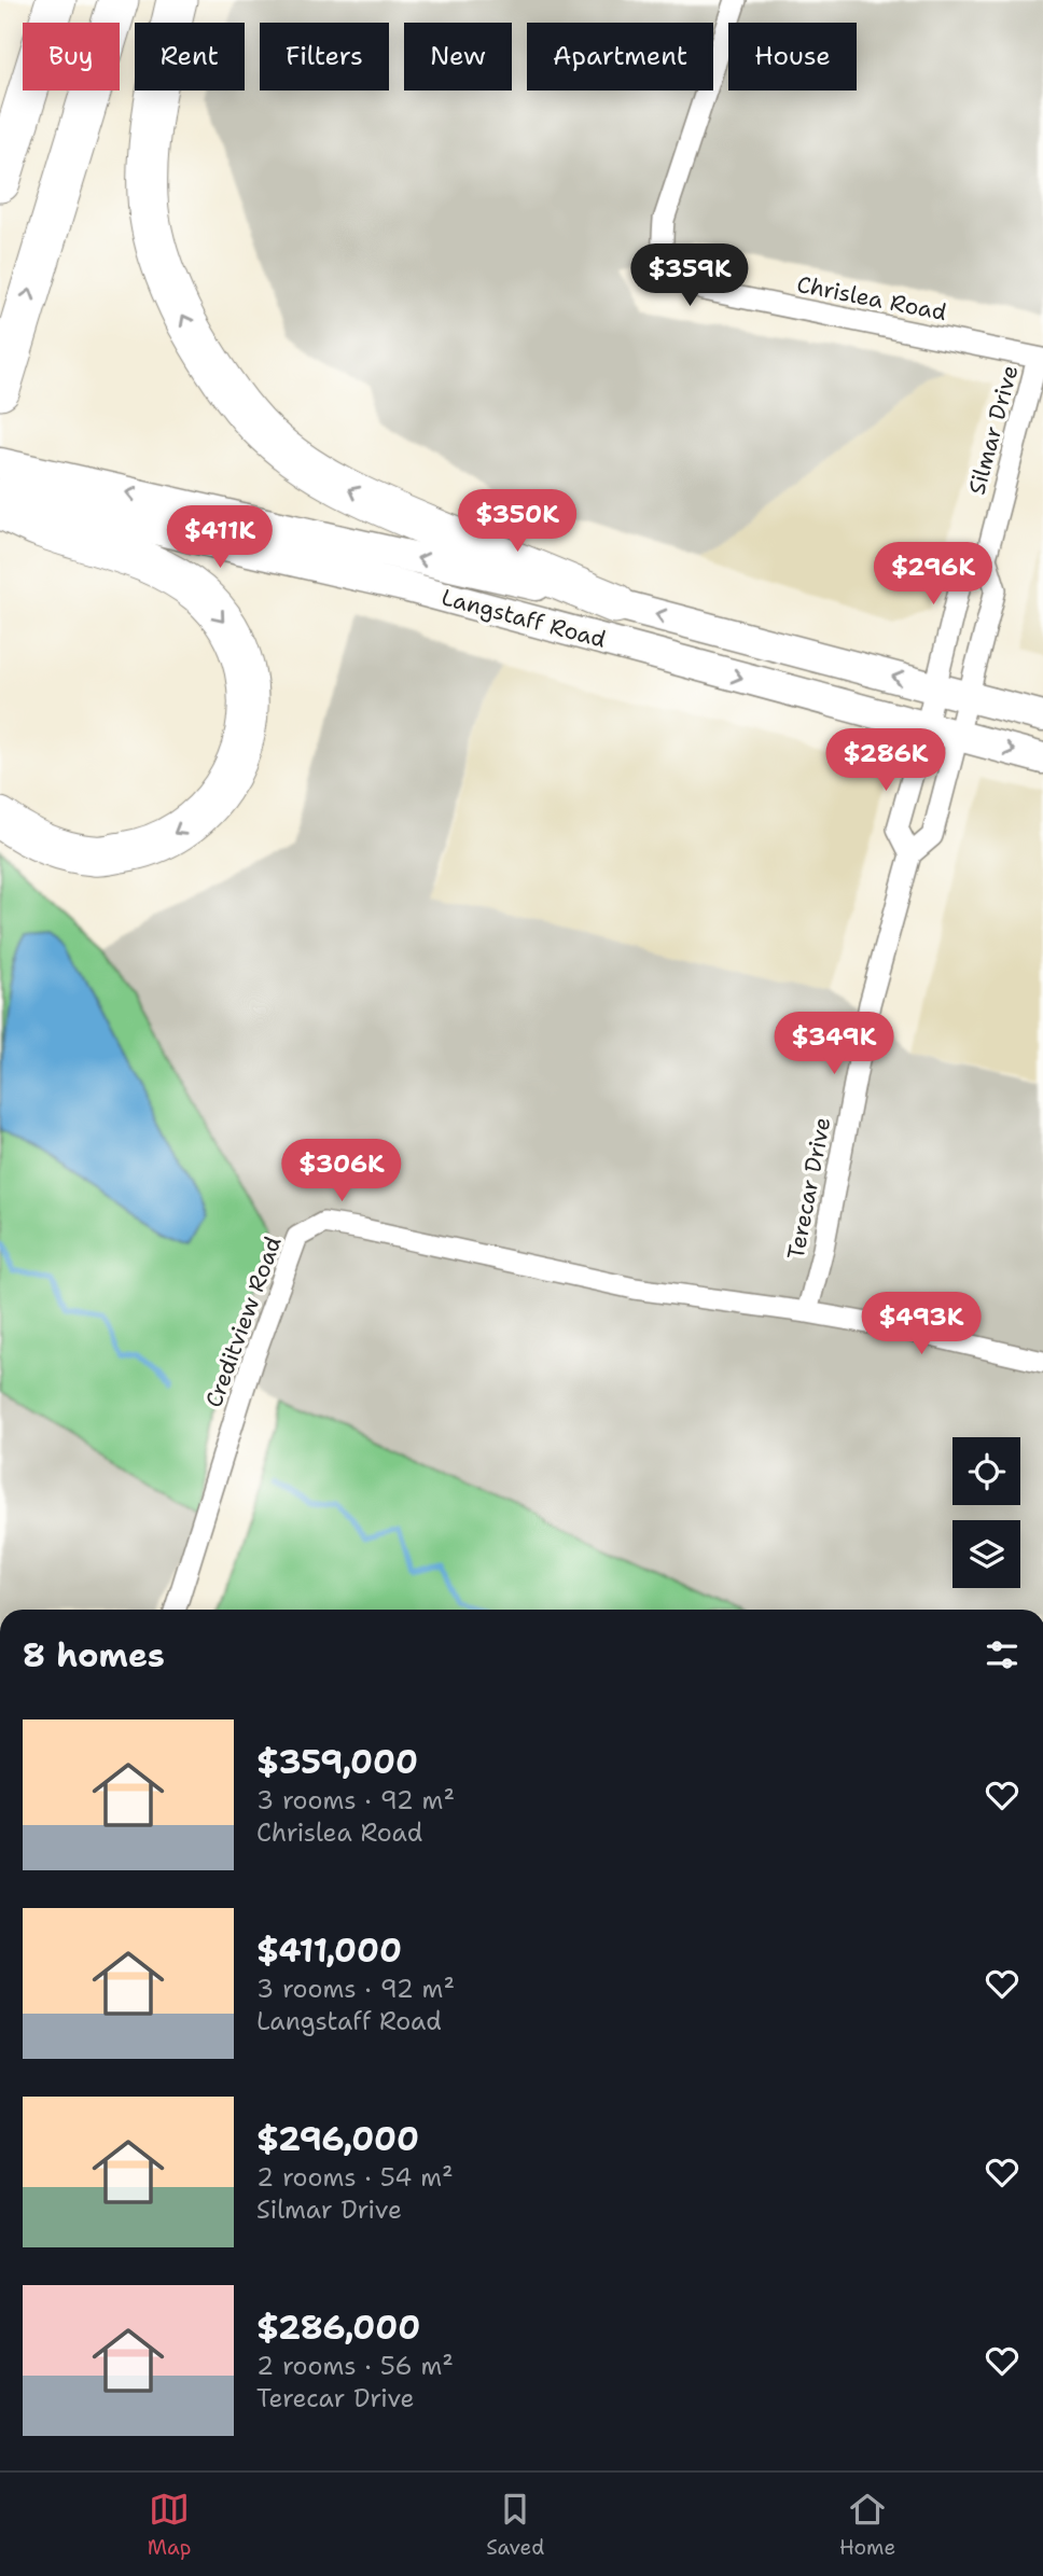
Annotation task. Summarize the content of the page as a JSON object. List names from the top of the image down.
{
  "streets": {
    "main road": ["Langstaff Road"],
    "street": [
      "Chrislea Road",
      "Silmar Drive",
      "Terecar Drive",
      "Creditview Road"
    ]
  },
  "crossings": [
    ["Chrislea Road", "Silmar Drive"],
    ["Silmar Drive", "Langstaff Road"],
    ["Silmar Drive", "Terecar Drive"],
    ["Langstaff Road", "Terecar Drive"],
    ["Terecar Drive", "Creditview Road"]
  ],
  "page": {
    "chip": [
      "Buy",
      "Rent",
      "Filters",
      "New",
      "Apartment",
      "House"
    ],
    "price": [
      "$359K",
      "$350K",
      "$411K",
      "$296K",
      "$286K",
      "$349K",
      "$306K",
      "$493K"
    ],
    "heading": "8 homes",
    "list": [
      {
        "name": "$359,000",
        "note": "3 rooms · 92 m² · Chrislea Road"
      },
      {
        "name": "$411,000",
        "note": "3 rooms · 92 m² · Langstaff Road"
      },
      {
        "name": "$296,000",
        "note": "2 rooms · 54 m² · Silmar Drive"
      },
      {
        "name": "$286,000",
        "note": "2 rooms · 56 m² · Terecar Drive"
      }
    ],
    "tabs": ["Map", "Saved", "Home"]
  }
}
